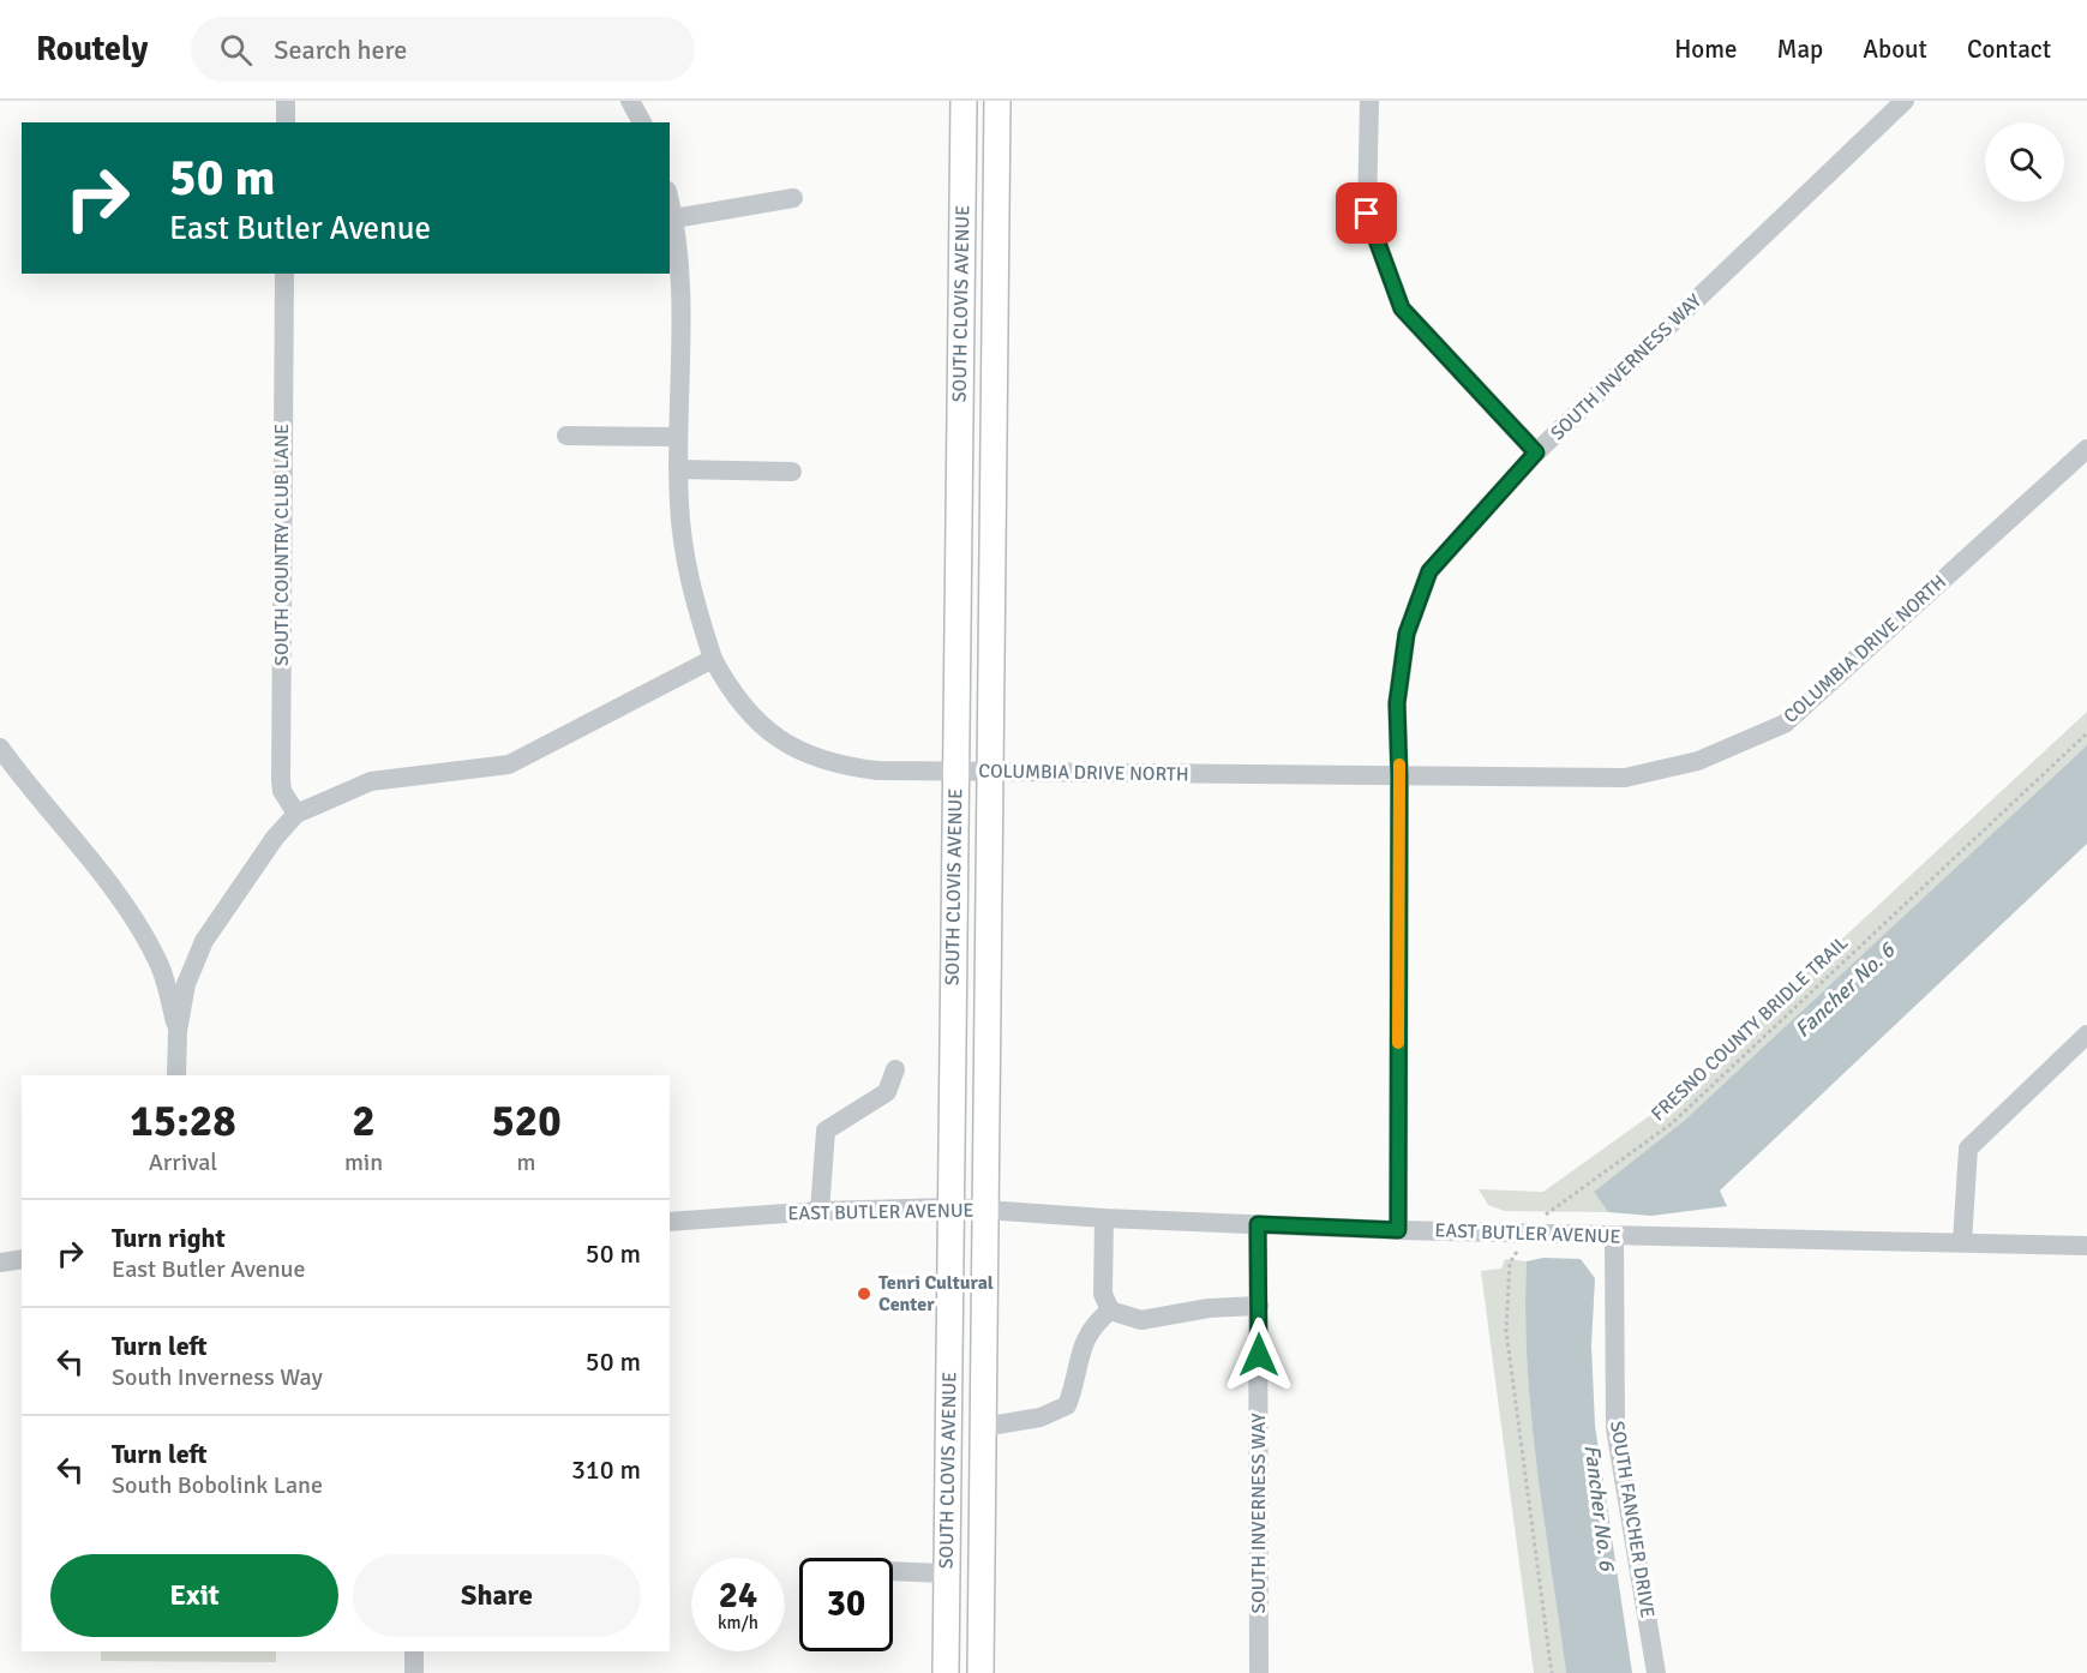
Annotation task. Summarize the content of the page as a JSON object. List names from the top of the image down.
{
  "streets": {
    "main road": ["SOUTH CLOVIS AVENUE"],
    "street": [
      "SOUTH INVERNESS WAY",
      "SOUTH COUNTRY CLUB LANE",
      "COLUMBIA DRIVE NORTH",
      "EAST BUTLER AVENUE",
      "SOUTH FANCHER DRIVE"
    ],
    "path": ["FRESNO COUNTY BRIDLE TRAIL"]
  },
  "crossings": [
    ["SOUTH CLOVIS AVENUE", "COLUMBIA DRIVE NORTH"],
    ["SOUTH CLOVIS AVENUE", "EAST BUTLER AVENUE"],
    ["SOUTH INVERNESS WAY", "COLUMBIA DRIVE NORTH"],
    ["SOUTH INVERNESS WAY", "EAST BUTLER AVENUE"],
    ["FRESNO COUNTY BRIDLE TRAIL", "EAST BUTLER AVENUE"],
    ["EAST BUTLER AVENUE", "SOUTH FANCHER DRIVE"]
  ],
  "water": ["Fancher No. 6"],
  "places": ["Tenri Cultural Center"],
  "page": {
    "header": "Routely",
    "search": "Search here",
    "nav": [
      "Home",
      "Map",
      "About",
      "Contact"
    ],
    "turn": ["50 m", "East Butler Avenue"],
    "eta": [
      "15:28",
      "Arrival",
      "2",
      "min",
      "520",
      "m"
    ],
    "list": [
      {
        "name": "Turn right",
        "note": "East Butler Avenue",
        "value": "50 m"
      },
      {
        "name": "Turn left",
        "note": "South Inverness Way",
        "value": "50 m"
      },
      {
        "name": "Turn left",
        "note": "South Bobolink Lane",
        "value": "310 m"
      }
    ],
    "buttons": ["Exit", "Share"],
    "speed": "24 km/h",
    "limit": "30"
  }
}
